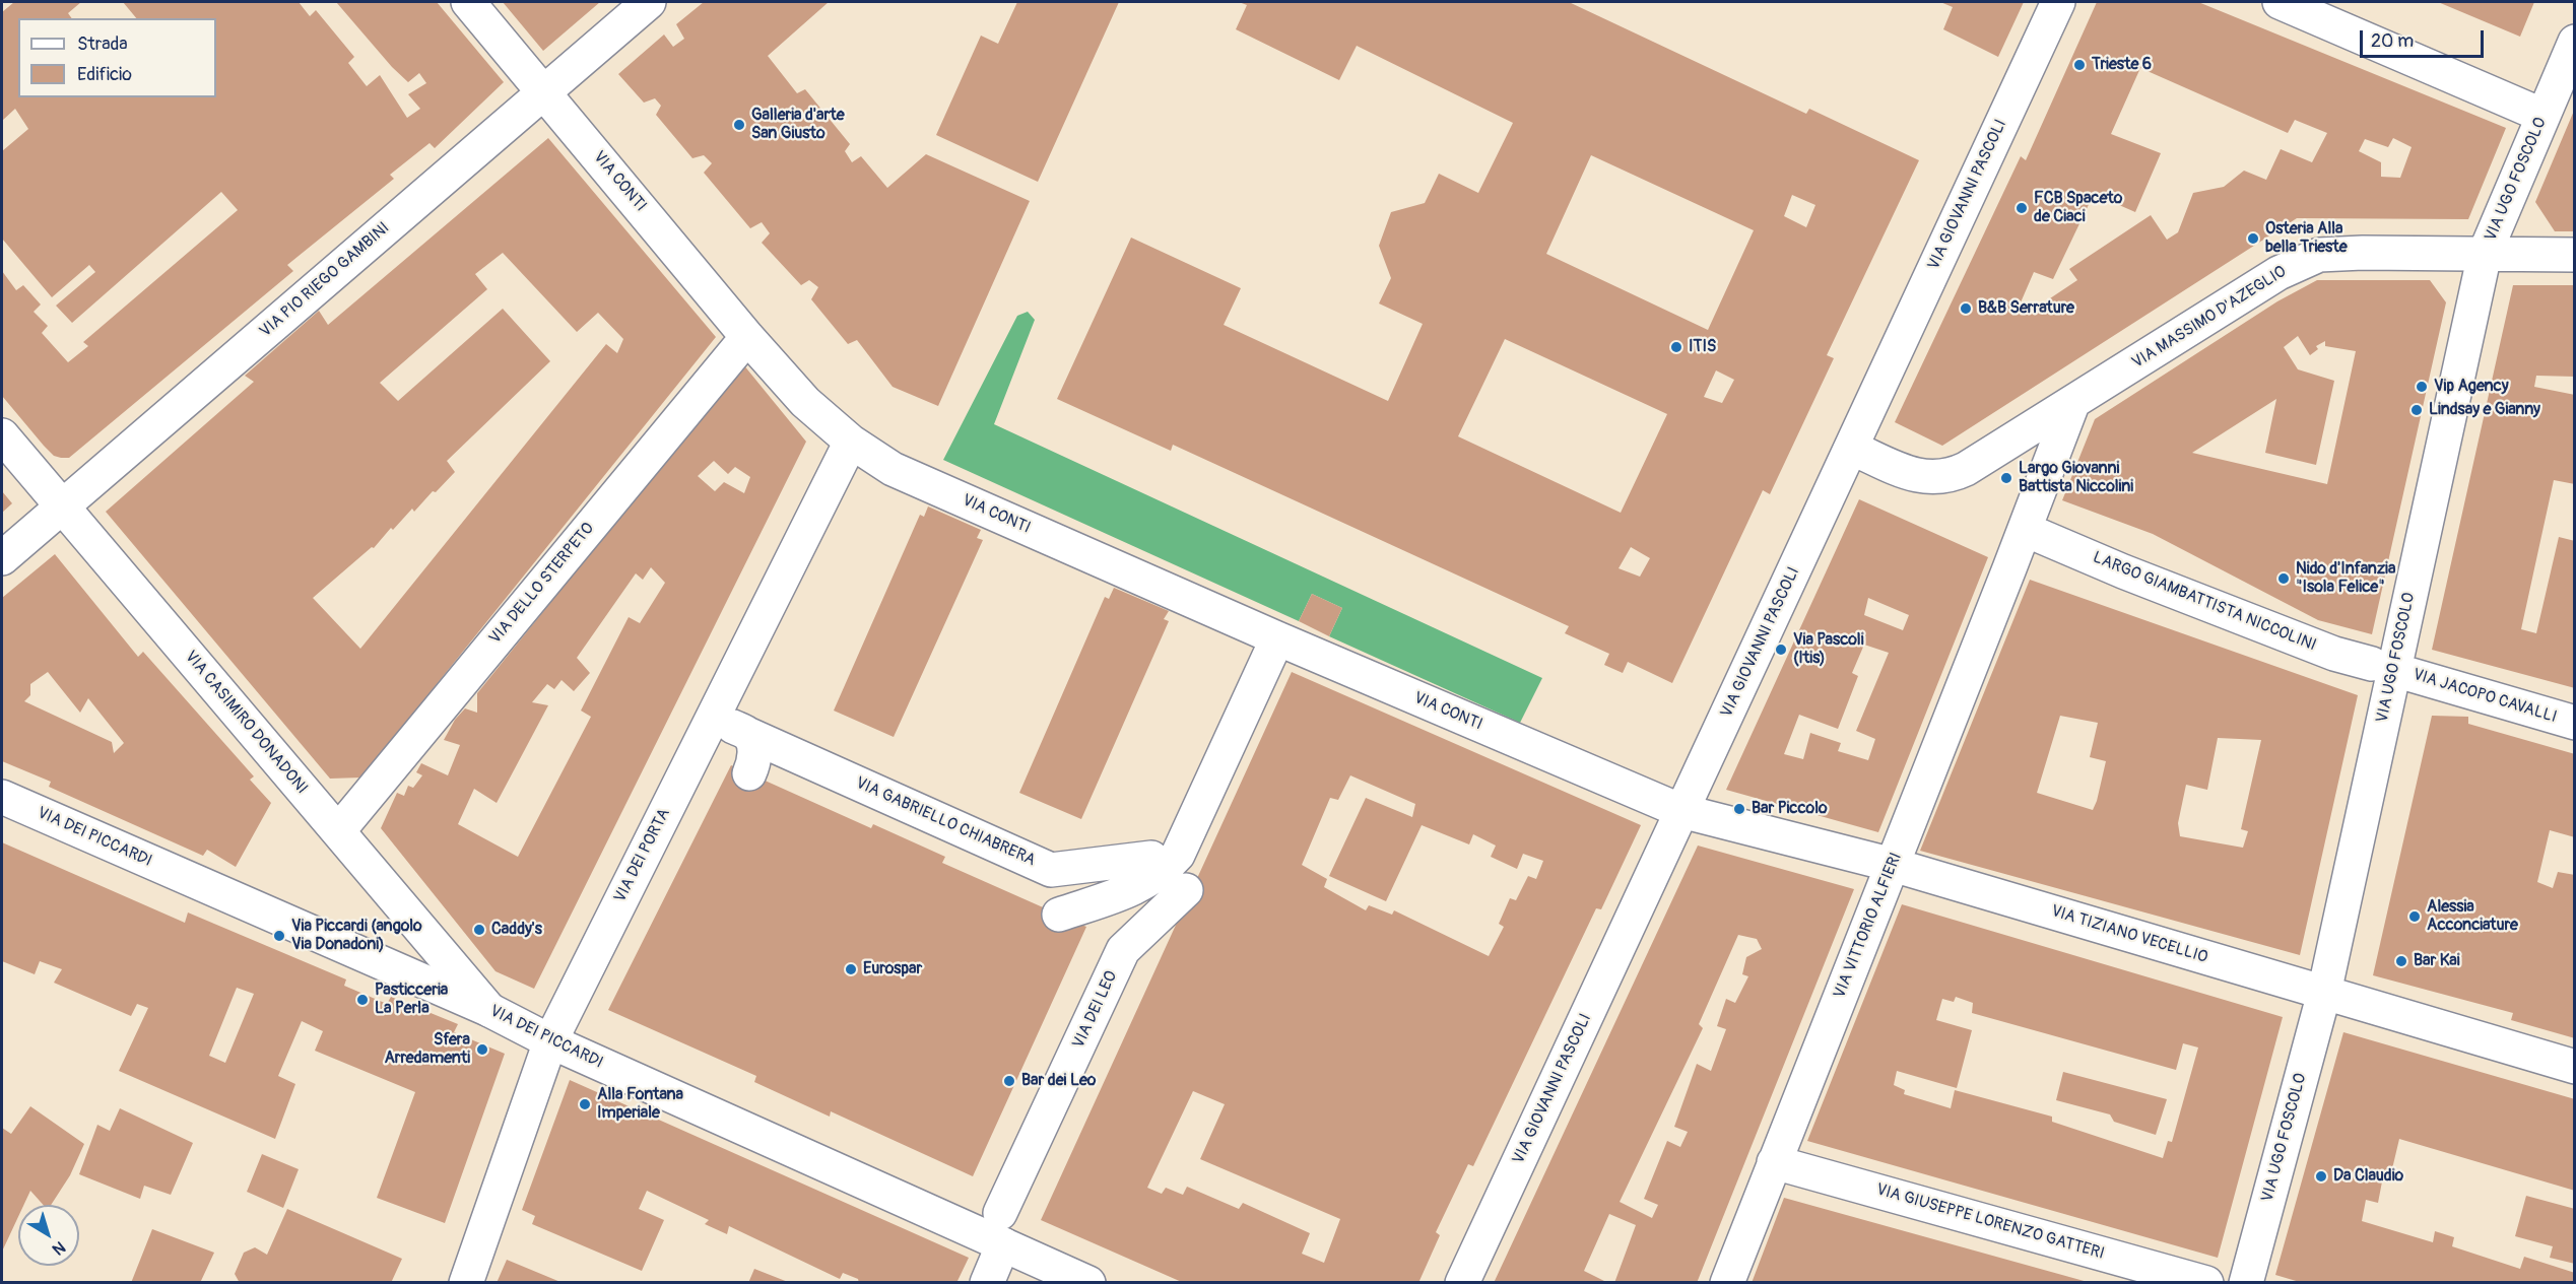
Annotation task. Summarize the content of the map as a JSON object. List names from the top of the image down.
{
  "streets": {
    "street": [
      "VIA UGO FOSCOLO",
      "VIA CONTI",
      "VIA GIOVANNI PASCOLI",
      "VIA PIO RIEGO GAMBINI",
      "VIA MASSIMO D'AZEGLIO",
      "VIA DELLO STERPETO",
      "LARGO GIAMBATTISTA NICCOLINI",
      "VIA JACOPO CAVALLI",
      "VIA CASIMIRO DONADONI",
      "VIA GABRIELLO CHIABRERA",
      "VIA DEI PICCARDI",
      "VIA DEI PORTA",
      "VIA VITTORIO ALFIERI",
      "VIA TIZIANO VECELLIO",
      "VIA DEI LEO",
      "VIA GIUSEPPE LORENZO GATTERI"
    ]
  },
  "crossings": [
    ["VIA UGO FOSCOLO", "VIA MASSIMO D'AZEGLIO"],
    ["VIA UGO FOSCOLO", "LARGO GIAMBATTISTA NICCOLINI"],
    ["VIA UGO FOSCOLO", "VIA JACOPO CAVALLI"],
    ["VIA UGO FOSCOLO", "VIA TIZIANO VECELLIO"],
    ["VIA CONTI", "VIA GIOVANNI PASCOLI"],
    ["VIA CONTI", "VIA PIO RIEGO GAMBINI"],
    ["VIA CONTI", "VIA DELLO STERPETO"],
    ["VIA CONTI", "VIA DEI PORTA"],
    ["VIA CONTI", "VIA TIZIANO VECELLIO"],
    ["VIA GIOVANNI PASCOLI", "VIA TIZIANO VECELLIO"],
    ["VIA PIO RIEGO GAMBINI", "VIA CASIMIRO DONADONI"],
    ["VIA MASSIMO D'AZEGLIO", "VIA VITTORIO ALFIERI"],
    ["VIA DELLO STERPETO", "VIA CASIMIRO DONADONI"],
    ["LARGO GIAMBATTISTA NICCOLINI", "VIA JACOPO CAVALLI"],
    ["VIA CASIMIRO DONADONI", "VIA DEI PICCARDI"],
    ["VIA GABRIELLO CHIABRERA", "VIA DEI PORTA"],
    ["VIA DEI PICCARDI", "VIA DEI PORTA"],
    ["VIA DEI PICCARDI", "VIA DEI LEO"],
    ["VIA VITTORIO ALFIERI", "VIA TIZIANO VECELLIO"],
    ["VIA VITTORIO ALFIERI", "VIA GIUSEPPE LORENZO GATTERI"]
  ],
  "places": [
    "Trieste 6",
    "Galleria d'arte San Giusto",
    "FCB Spaceto de Ciaci",
    "Osteria Alla bella Trieste",
    "B&B Serrature",
    "ITIS",
    "Vip Agency",
    "Lindsay e Gianny",
    "Largo Giovanni Battista Niccolini",
    "Nido d'Infanzia \"Isola Felice\"",
    "Via Pascoli (Itis)",
    "Bar Piccolo",
    "Alessia Acconciature",
    "Caddy's",
    "Via Piccardi (angolo Via Donadoni)",
    "Bar Kai",
    "Eurospar",
    "Pasticceria La Perla",
    "Sfera Arredamenti",
    "Bar dei Leo",
    "Alla Fontana Imperiale",
    "Da Claudio"
  ],
  "legend": ["Strada", "Edificio"],
  "scale_bar": "20 m",
  "north": "bottom right"
}
